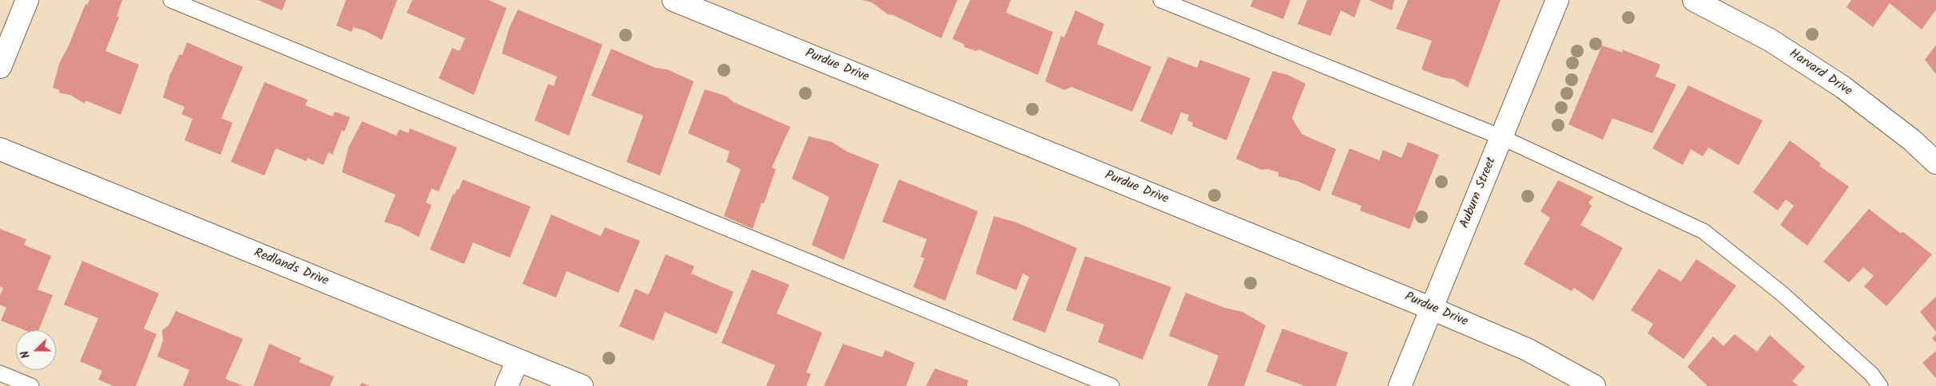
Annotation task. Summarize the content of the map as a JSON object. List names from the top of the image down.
{
  "streets": {
    "street": [
      "Purdue Drive",
      "Harvard Drive",
      "Auburn Street",
      "Redlands Drive"
    ]
  },
  "crossings": [
    ["Purdue Drive", "Auburn Street"]
  ],
  "north": "left"
}
